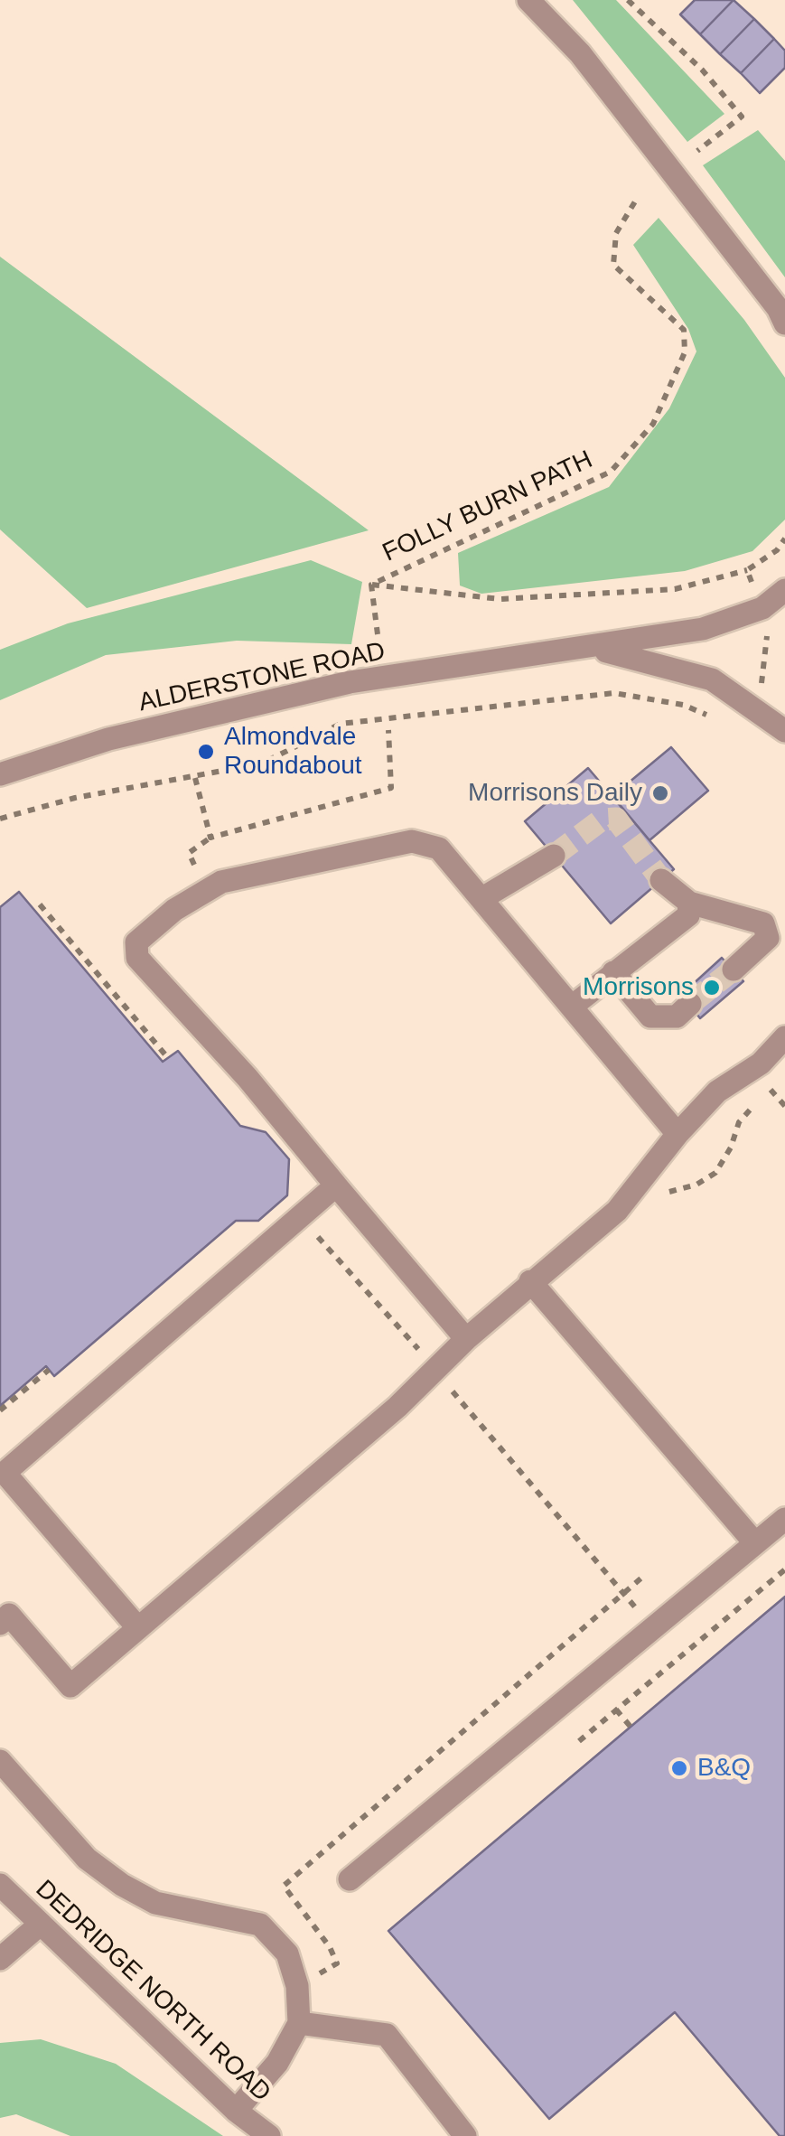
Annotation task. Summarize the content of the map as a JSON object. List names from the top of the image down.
{
  "streets": {
    "street": ["ALDERSTONE ROAD", "DEDRIDGE NORTH ROAD"],
    "path": ["FOLLY BURN PATH"]
  },
  "places": [
    "Almondvale Roundabout",
    "Morrisons Daily",
    "Morrisons",
    "B&Q"
  ]
}
